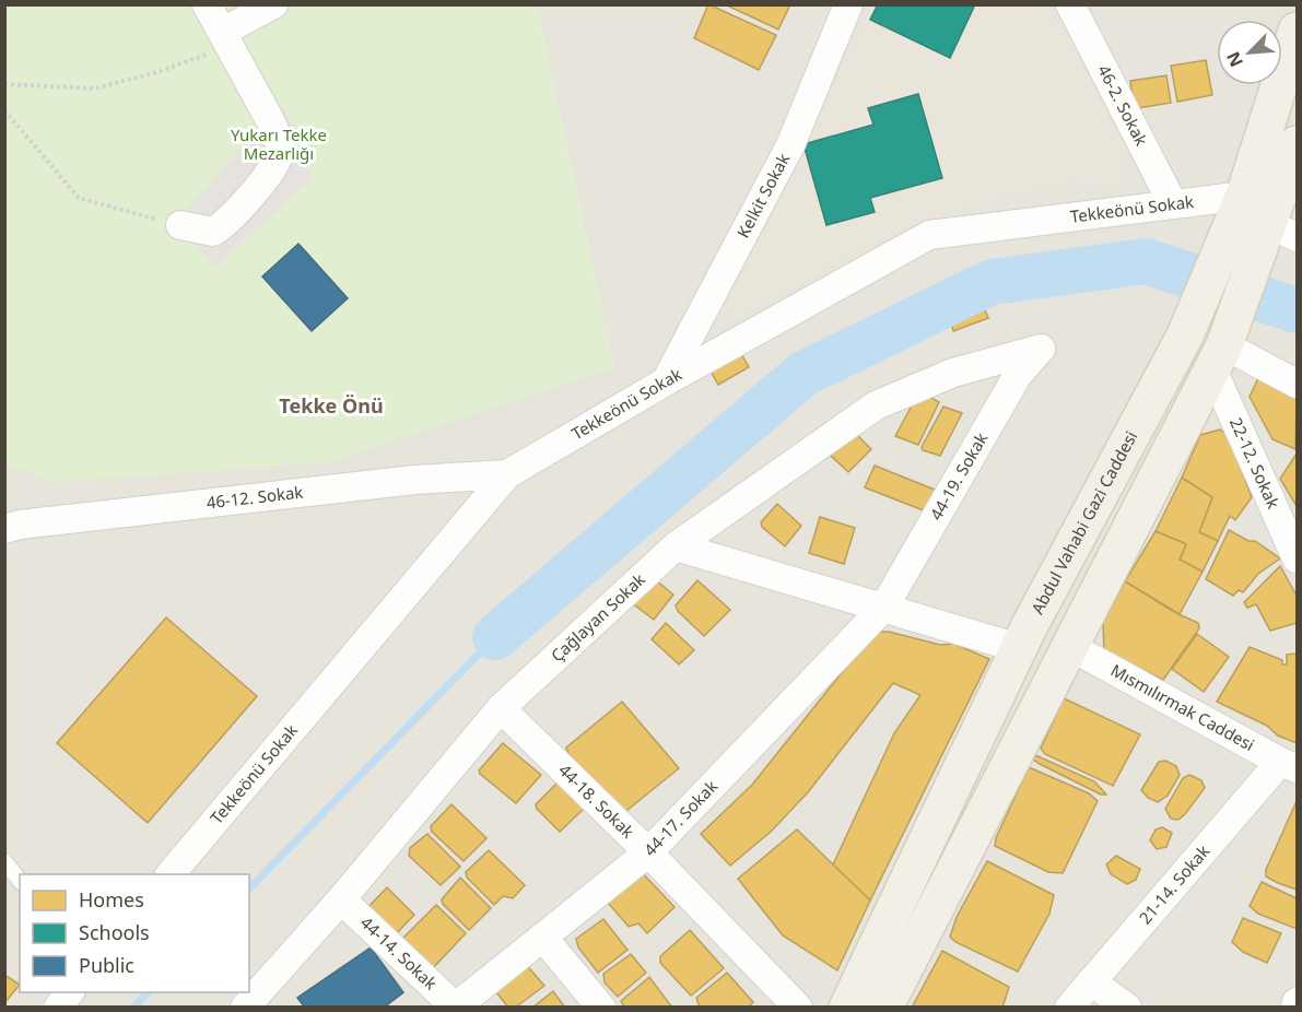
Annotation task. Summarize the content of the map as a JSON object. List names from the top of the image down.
{
  "streets": {
    "main road": ["Abdul Vahabi Gazi Caddesi"],
    "street": [
      "46-2. Sokak",
      "Kelkit Sokak",
      "Tekkeönü Sokak",
      "22-12. Sokak",
      "44-19. Sokak",
      "46-12. Sokak",
      "Çağlayan Sokak",
      "Mısmılırmak Caddesi",
      "44-18. Sokak",
      "44-17. Sokak",
      "21-14. Sokak",
      "44-14. Sokak"
    ]
  },
  "crossings": [
    ["46-2. Sokak", "Tekkeönü Sokak"],
    ["Kelkit Sokak", "Tekkeönü Sokak"],
    ["Tekkeönü Sokak", "46-12. Sokak"],
    ["Tekkeönü Sokak", "Abdul Vahabi Gazi Caddesi"],
    ["44-19. Sokak", "Çağlayan Sokak"],
    ["44-19. Sokak", "44-17. Sokak"],
    ["Çağlayan Sokak", "44-18. Sokak"],
    ["Çağlayan Sokak", "44-14. Sokak"],
    ["Mısmılırmak Caddesi", "21-14. Sokak"],
    ["44-18. Sokak", "44-17. Sokak"],
    ["44-17. Sokak", "44-14. Sokak"]
  ],
  "districts": ["Tekke Önü"],
  "parks": ["Yukarı Tekke Mezarlığı"],
  "legend": ["Homes", "Schools", "Public"],
  "north": "bottom left"
}
